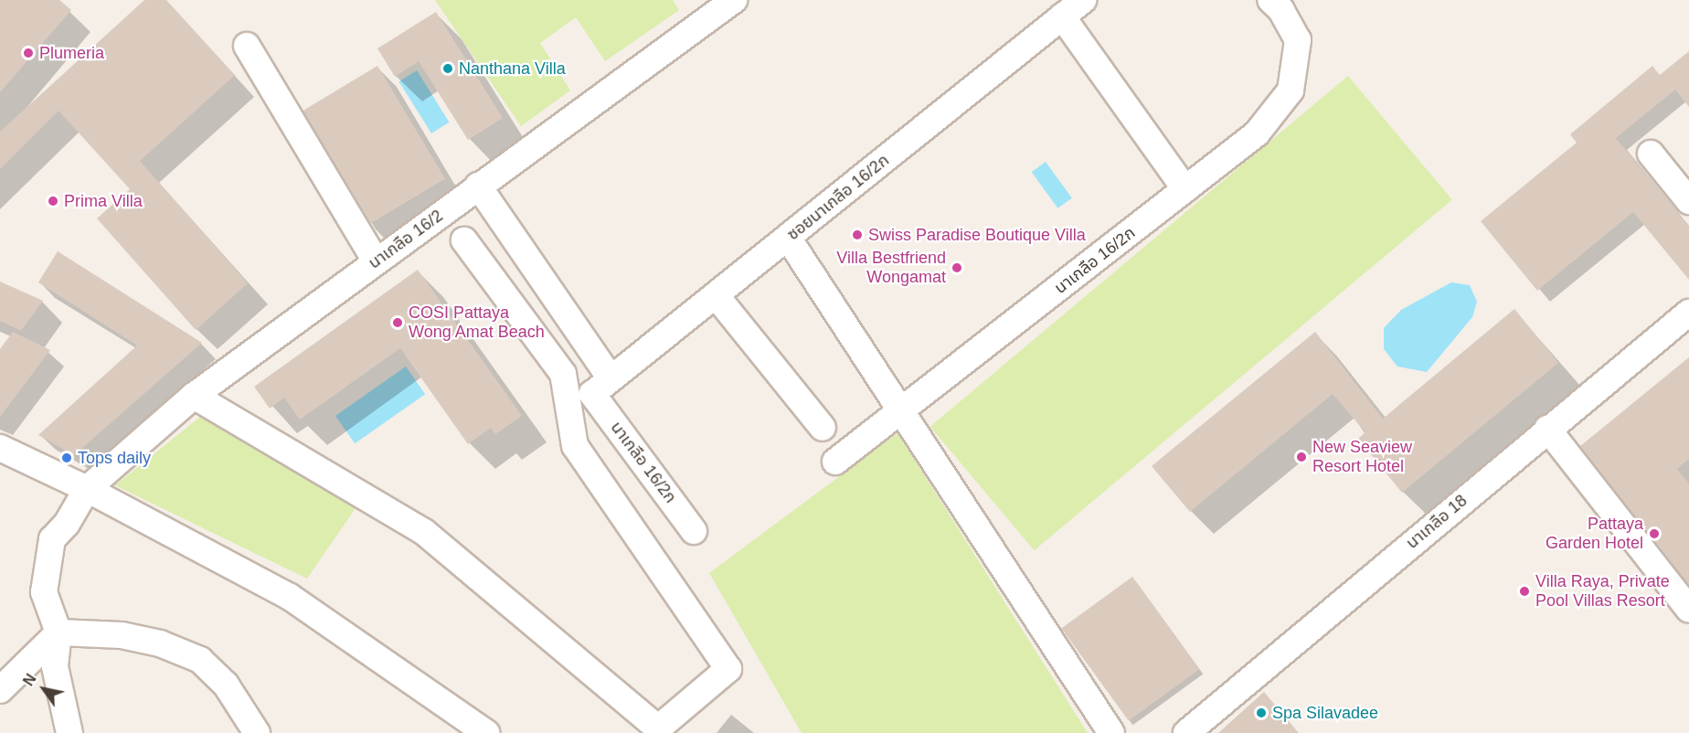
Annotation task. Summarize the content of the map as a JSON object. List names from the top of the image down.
{
  "streets": {
    "street": [
      "ซอยนาเกลือ 16/2ก",
      "นาเกลือ 16/2",
      "นาเกลือ 16/2ก",
      "นาเกลือ 18"
    ]
  },
  "crossings": [
    ["ซอยนาเกลือ 16/2ก", "นาเกลือ 16/2ก"],
    ["นาเกลือ 16/2", "นาเกลือ 16/2ก"]
  ],
  "places": [
    "Plumeria",
    "Nanthana Villa",
    "Prima Villa",
    "Swiss Paradise Boutique Villa",
    "Villa Bestfriend Wongamat",
    "COSI Pattaya Wong Amat Beach",
    "New Seaview Resort Hotel",
    "Tops daily",
    "Pattaya Garden Hotel",
    "Villa Raya, Private Pool Villas Resort",
    "Spa Silavadee"
  ],
  "north": "top left"
}
